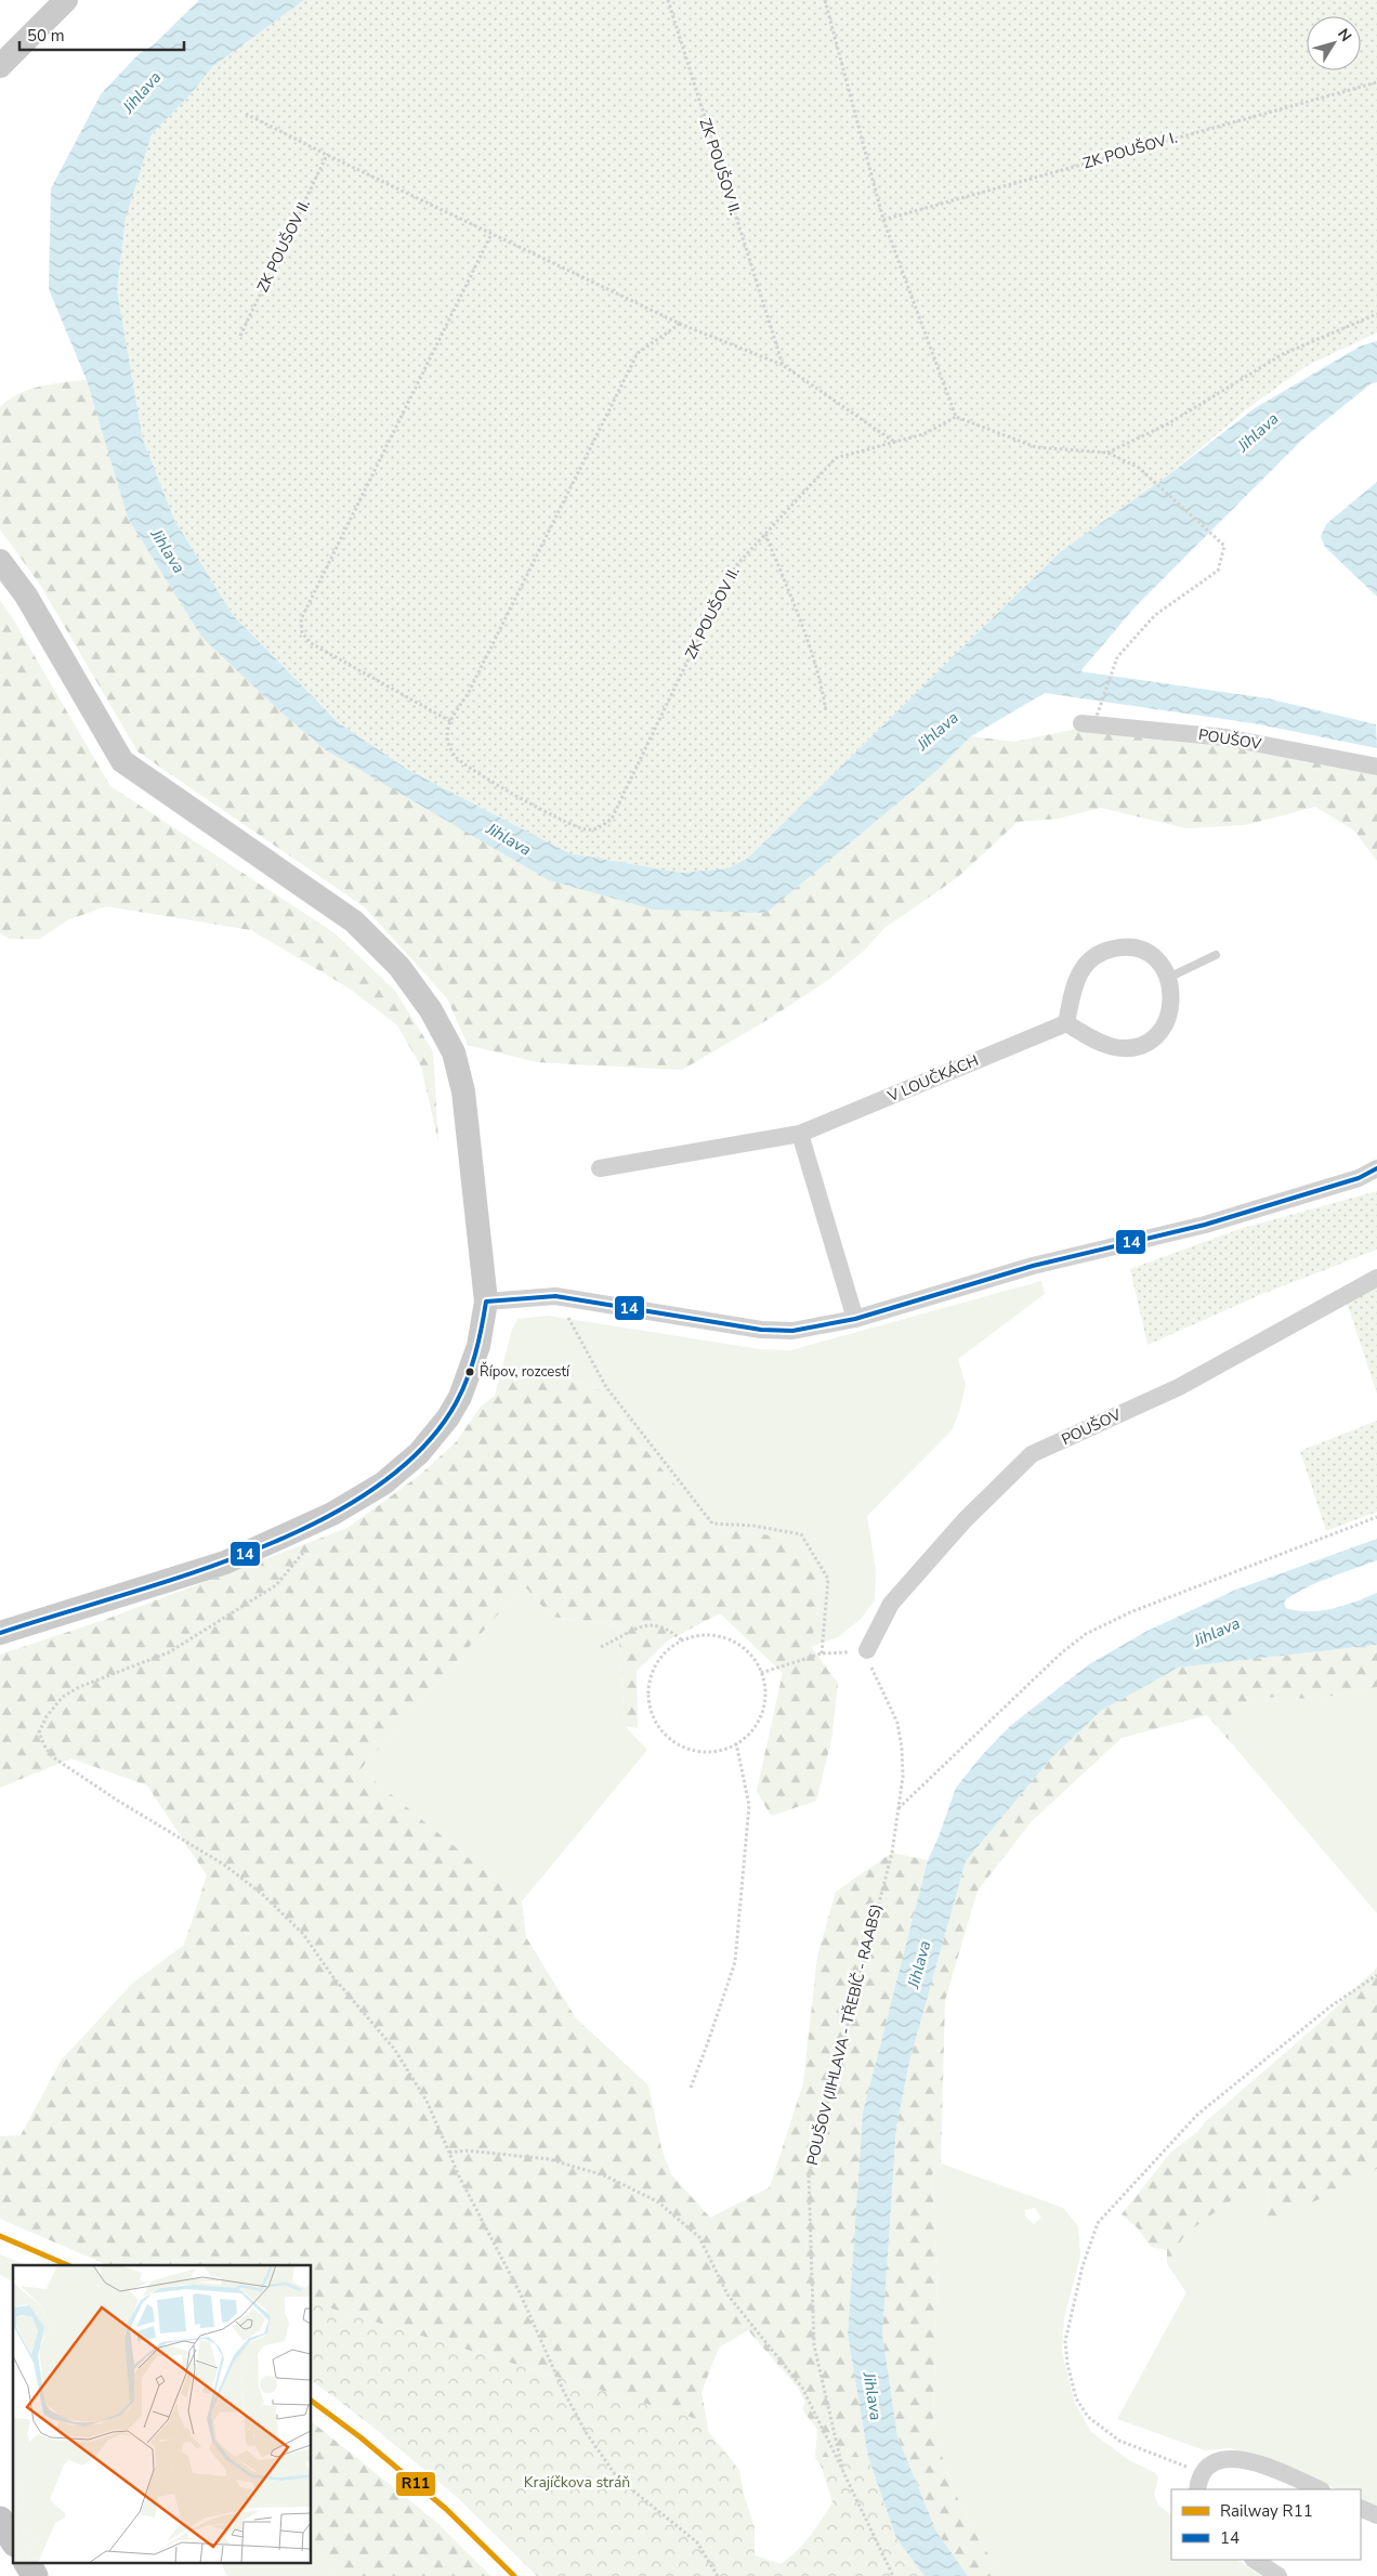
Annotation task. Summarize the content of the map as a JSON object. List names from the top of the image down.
{
  "streets": {
    "street": ["POUŠOV", "V LOUČKÁCH"],
    "path": ["ZK POUŠOV I.", "ZK POUŠOV II.", "POUŠOV (JIHLAVA - TŘEBÍČ - RAABS)"]
  },
  "crossings": [
    ["POUŠOV", "POUŠOV (JIHLAVA - TŘEBÍČ - RAABS)"]
  ],
  "water": ["Jihlava"],
  "parks": ["Krajíčkova stráň"],
  "places": ["Řípov, rozcestí"],
  "lines": ["transit line 14", "rail line R11"],
  "legend": ["Railway R11", "14"],
  "scale_bar": "50 m",
  "north": "top right"
}
